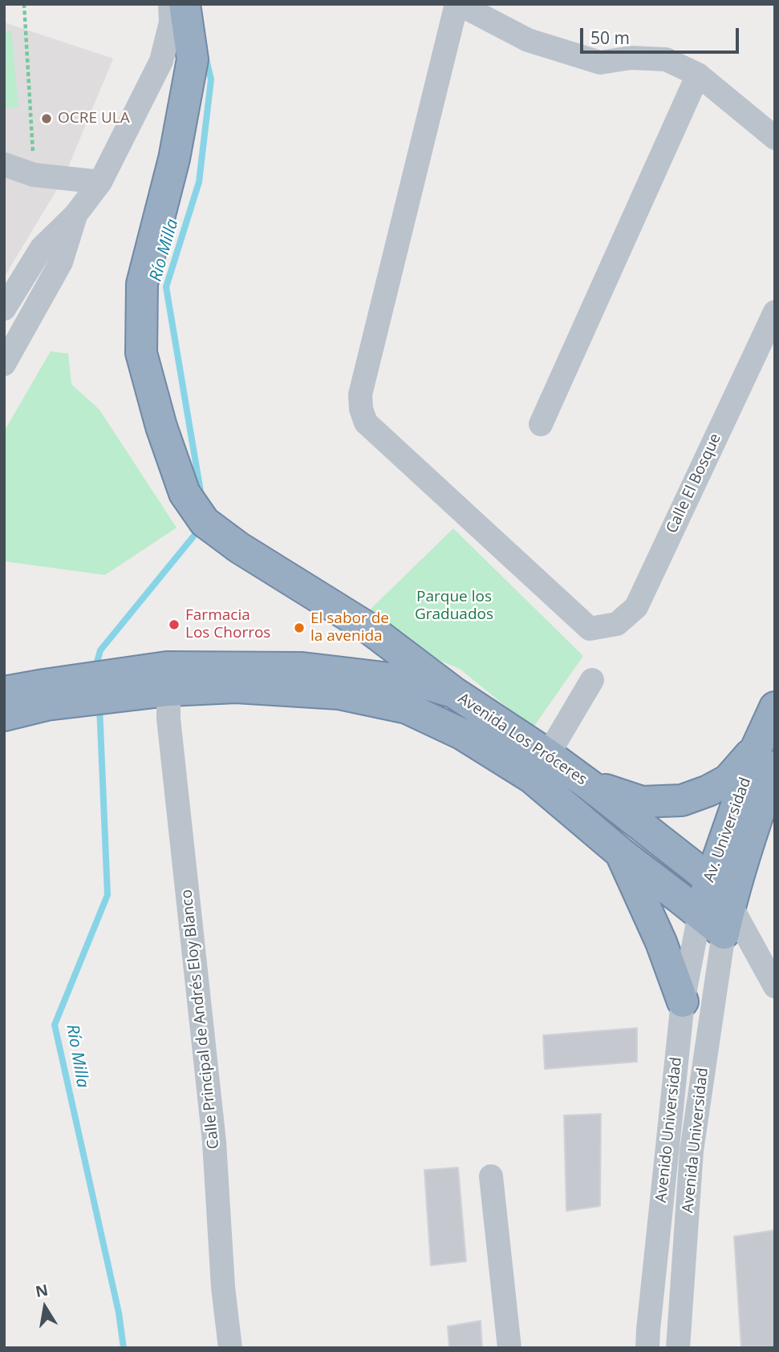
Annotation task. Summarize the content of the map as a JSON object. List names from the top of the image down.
{
  "streets": {
    "highway": ["Avenida Los Próceres", "Av. Universidad"],
    "street": [
      "Calle El Bosque",
      "Calle Principal de Andrés Eloy Blanco",
      "Avenido Universidad",
      "Avenida Universidad"
    ]
  },
  "crossings": [
    ["Avenida Los Próceres", "Av. Universidad"],
    ["Avenida Los Próceres", "Calle Principal de Andrés Eloy Blanco"],
    ["Avenida Los Próceres", "Avenido Universidad"],
    ["Avenida Los Próceres", "Avenida Universidad"],
    ["Av. Universidad", "Avenido Universidad"]
  ],
  "water": ["Río Milla"],
  "parks": ["Parque los Graduados"],
  "places": ["OCRE ULA", "Farmacia Los Chorros", "El sabor de la avenida"],
  "scale_bar": "50 m",
  "north": "top"
}
